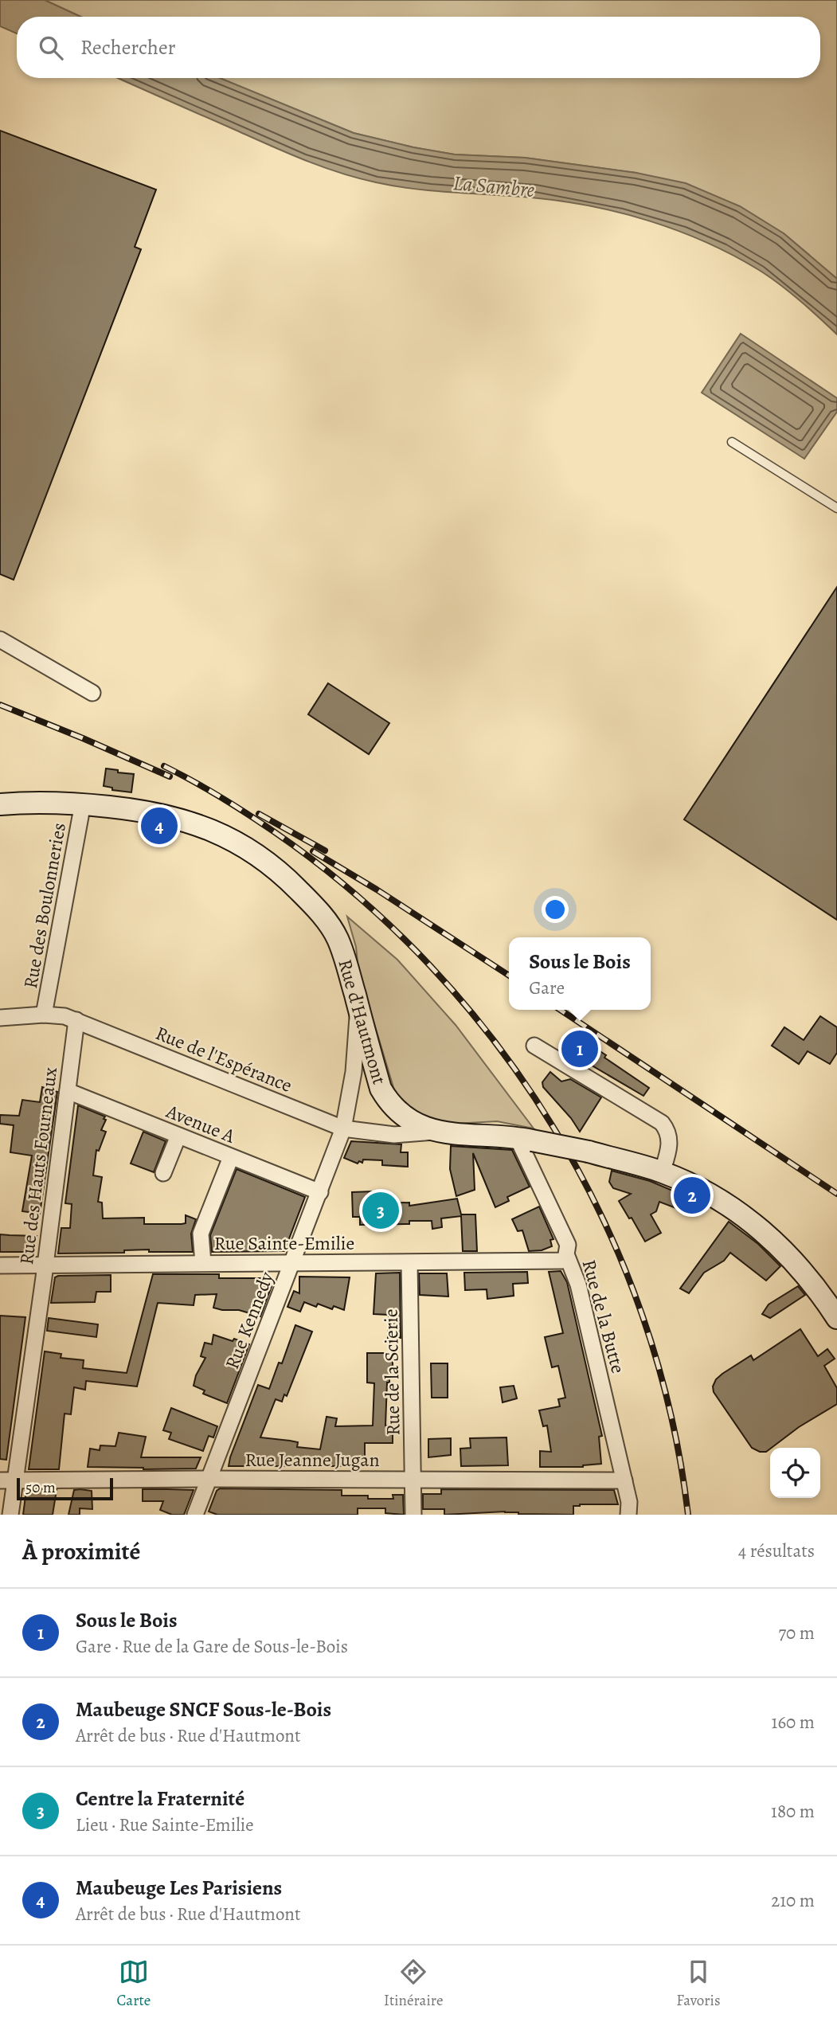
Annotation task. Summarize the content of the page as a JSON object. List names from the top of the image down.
{
  "streets": {
    "street": [
      "Rue des Boulonneries",
      "Rue d'Hautmont",
      "Rue de l'Espérance",
      "Avenue A",
      "Rue des Hauts Fourneaux",
      "Rue Sainte-Emilie",
      "Rue de la Butte",
      "Rue Kennedy",
      "Rue de la Scierie",
      "Rue Jeanne Jugan"
    ]
  },
  "crossings": [
    ["Rue des Boulonneries", "Rue d'Hautmont"],
    ["Rue des Boulonneries", "Rue de l'Espérance"],
    ["Rue d'Hautmont", "Rue de l'Espérance"],
    ["Rue d'Hautmont", "Rue de la Butte"],
    ["Rue d'Hautmont", "Rue Kennedy"],
    ["Rue de l'Espérance", "Rue des Hauts Fourneaux"],
    ["Rue de l'Espérance", "Rue Kennedy"],
    ["Avenue A", "Rue des Hauts Fourneaux"],
    ["Avenue A", "Rue Kennedy"],
    ["Rue des Hauts Fourneaux", "Rue Sainte-Emilie"],
    ["Rue des Hauts Fourneaux", "Rue Jeanne Jugan"],
    ["Rue Sainte-Emilie", "Rue de la Butte"],
    ["Rue Sainte-Emilie", "Rue Kennedy"],
    ["Rue Sainte-Emilie", "Rue de la Scierie"],
    ["Rue de la Butte", "Rue Jeanne Jugan"],
    ["Rue Kennedy", "Rue Jeanne Jugan"],
    ["Rue de la Scierie", "Rue Jeanne Jugan"]
  ],
  "water": ["La Sambre"],
  "scale_bar": "50 m",
  "page": {
    "search": "Rechercher",
    "pins": [
      "4",
      "1",
      "2",
      "3"
    ],
    "popup": ["Sous le Bois", "Gare"],
    "scale": "50 m",
    "heading": ["À proximité", "4 résultats"],
    "list": [
      {
        "mark": "1",
        "name": "Sous le Bois",
        "note": "Gare · Rue de la Gare de Sous-le-Bois",
        "value": "70 m"
      },
      {
        "mark": "2",
        "name": "Maubeuge SNCF Sous-le-Bois",
        "note": "Arrêt de bus · Rue d'Hautmont",
        "value": "160 m"
      },
      {
        "mark": "3",
        "name": "Centre la Fraternité",
        "note": "Lieu · Rue Sainte-Emilie",
        "value": "180 m"
      },
      {
        "mark": "4",
        "name": "Maubeuge Les Parisiens",
        "note": "Arrêt de bus · Rue d'Hautmont",
        "value": "210 m"
      }
    ],
    "nav": ["Carte", "Itinéraire", "Favoris"]
  }
}
